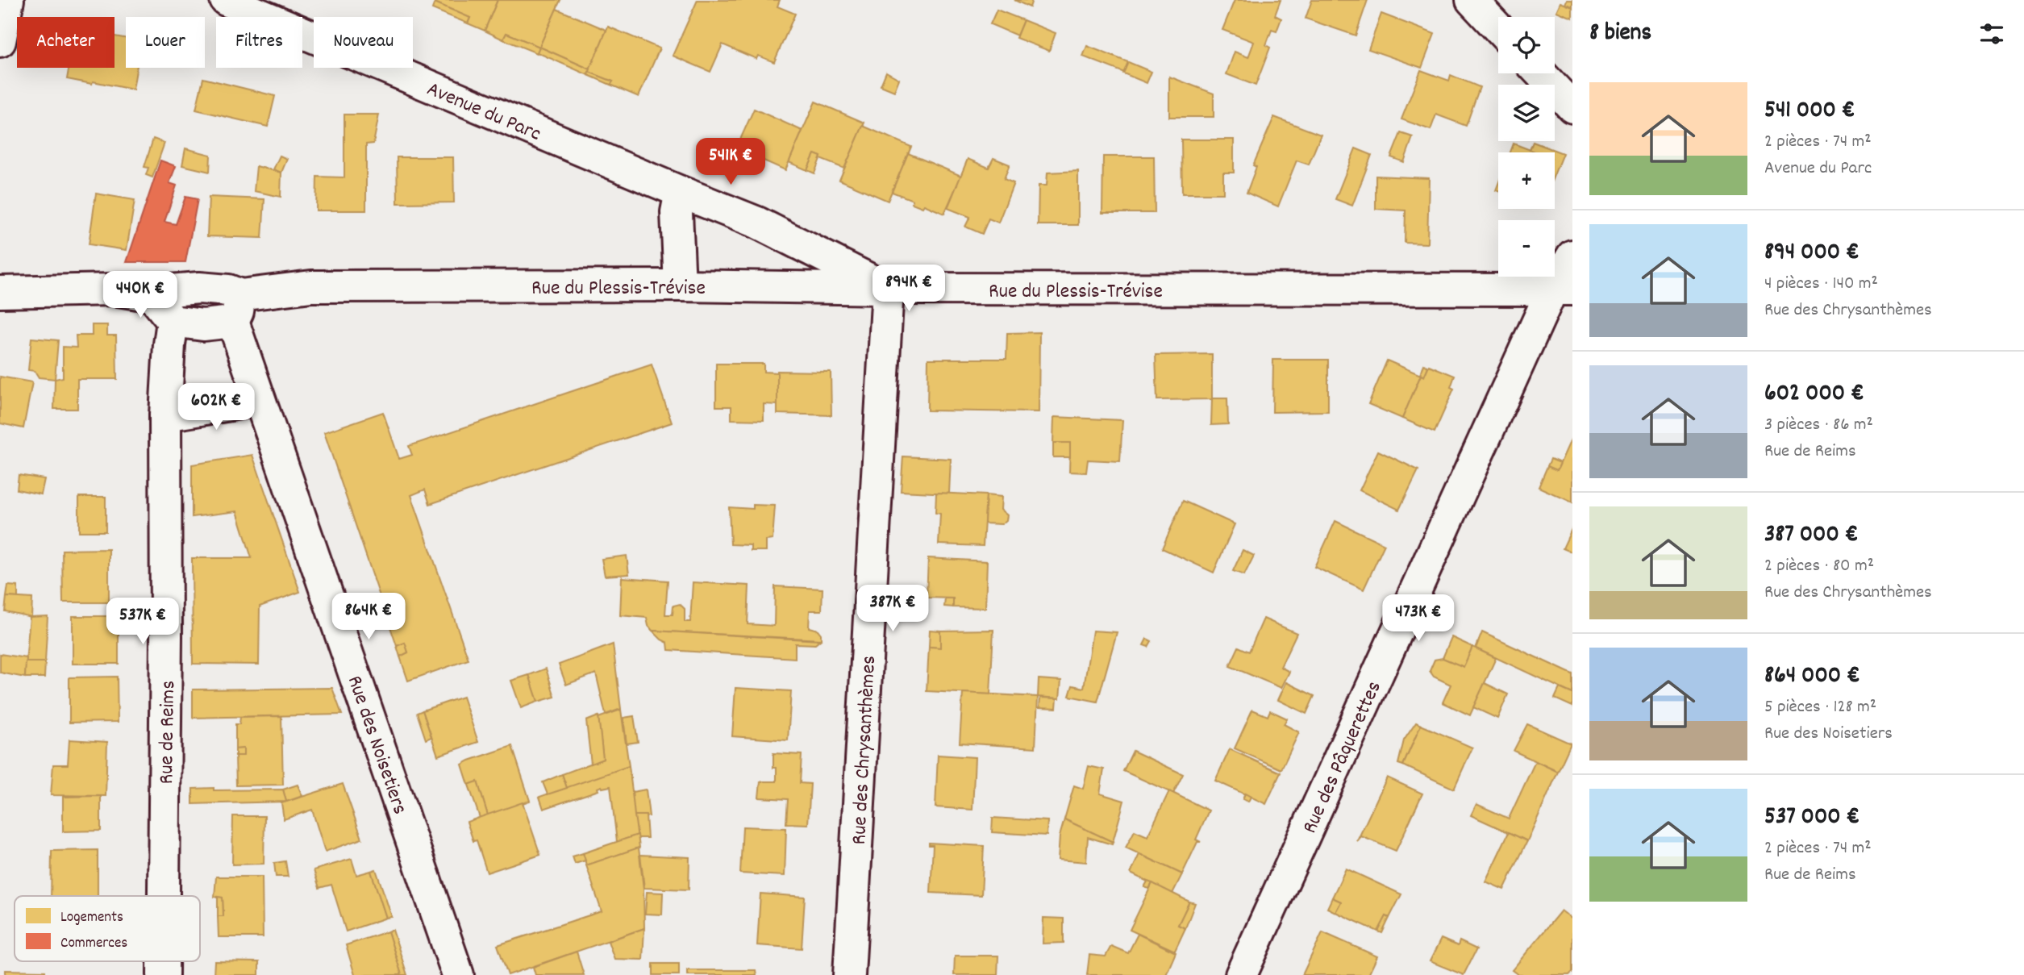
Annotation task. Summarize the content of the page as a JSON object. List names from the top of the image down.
{
  "streets": {
    "street": [
      "Avenue du Parc",
      "Rue du Plessis-Trévise",
      "Rue de Reims",
      "Rue des Noisetiers",
      "Rue des Chrysanthèmes",
      "Rue des Pâquerettes"
    ]
  },
  "crossings": [
    ["Avenue du Parc", "Rue du Plessis-Trévise"],
    ["Avenue du Parc", "Rue des Chrysanthèmes"],
    ["Rue du Plessis-Trévise", "Rue de Reims"],
    ["Rue du Plessis-Trévise", "Rue des Noisetiers"],
    ["Rue du Plessis-Trévise", "Rue des Chrysanthèmes"],
    ["Rue du Plessis-Trévise", "Rue des Pâquerettes"]
  ],
  "legend": ["Logements", "Commerces"],
  "page": {
    "heading": "8 biens",
    "map_buttons": ["+", "−"],
    "chip": [
      "Acheter",
      "Louer",
      "Filtres",
      "Nouveau"
    ],
    "list": [
      {
        "name": "541 000 €",
        "note": "2 pièces · 74 m² · Avenue du Parc"
      },
      {
        "name": "894 000 €",
        "note": "4 pièces · 140 m² · Rue des Chrysanthèmes"
      },
      {
        "name": "602 000 €",
        "note": "3 pièces · 86 m² · Rue de Reims"
      },
      {
        "name": "387 000 €",
        "note": "2 pièces · 80 m² · Rue des Chrysanthèmes"
      },
      {
        "name": "864 000 €",
        "note": "5 pièces · 128 m² · Rue des Noisetiers"
      },
      {
        "name": "537 000 €",
        "note": "2 pièces · 74 m² · Rue de Reims"
      }
    ],
    "price": [
      "541K €",
      "894K €",
      "440K €",
      "602K €",
      "387K €",
      "864K €",
      "473K €",
      "537K €"
    ]
  }
}
